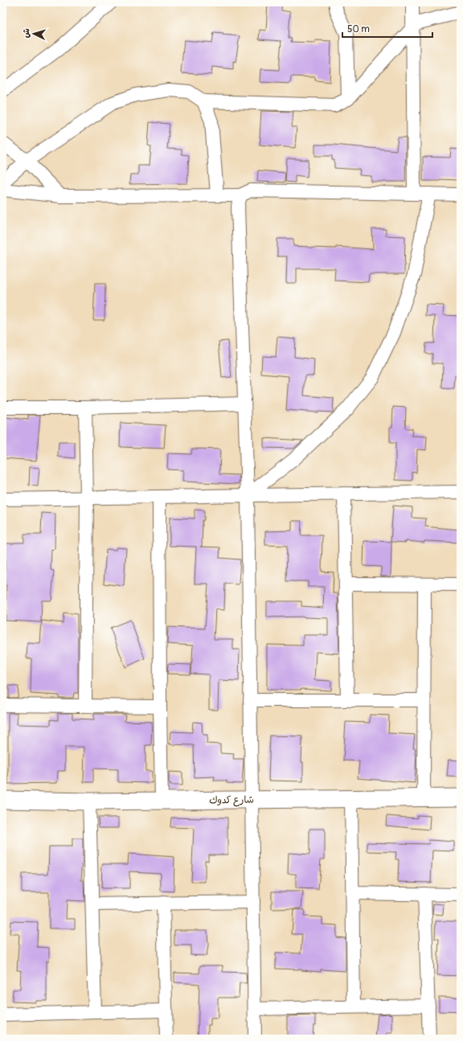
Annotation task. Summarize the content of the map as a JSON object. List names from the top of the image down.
{
  "streets": {
    "street": ["شارع كدوك"]
  },
  "scale_bar": "50 m",
  "north": "left"
}
